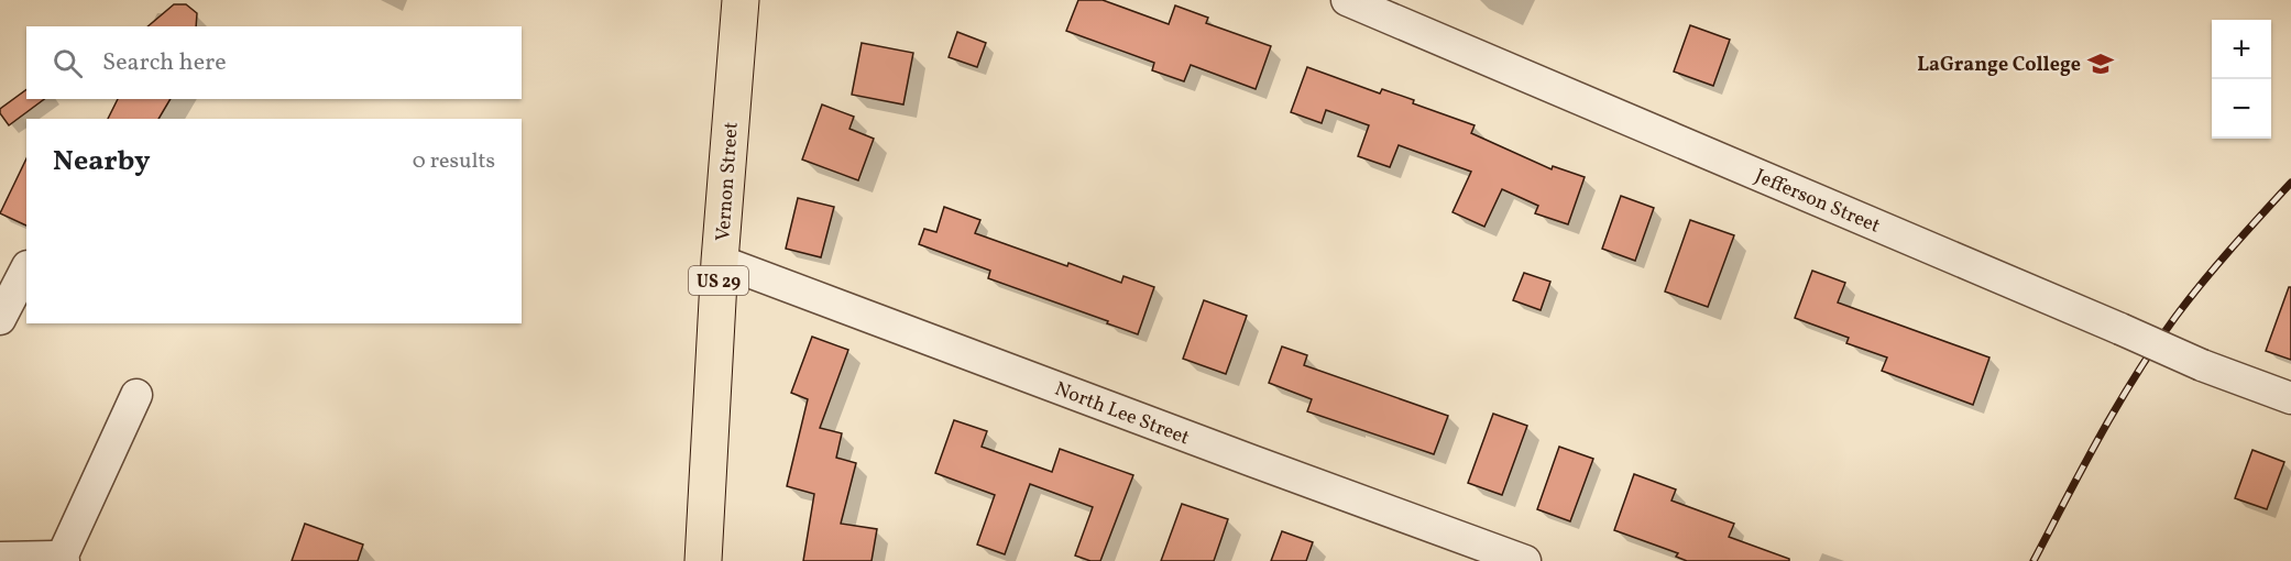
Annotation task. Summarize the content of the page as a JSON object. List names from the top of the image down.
{
  "streets": {
    "main road": ["Vernon Street", "US 29"],
    "street": ["Jefferson Street", "North Lee Street"]
  },
  "crossings": [
    ["Vernon Street", "North Lee Street"]
  ],
  "places": {
    "school or university": ["LaGrange College"]
  },
  "page": {
    "map_buttons": ["+", "−"],
    "search": "Search here",
    "heading": ["Nearby", "0 results"]
  }
}
